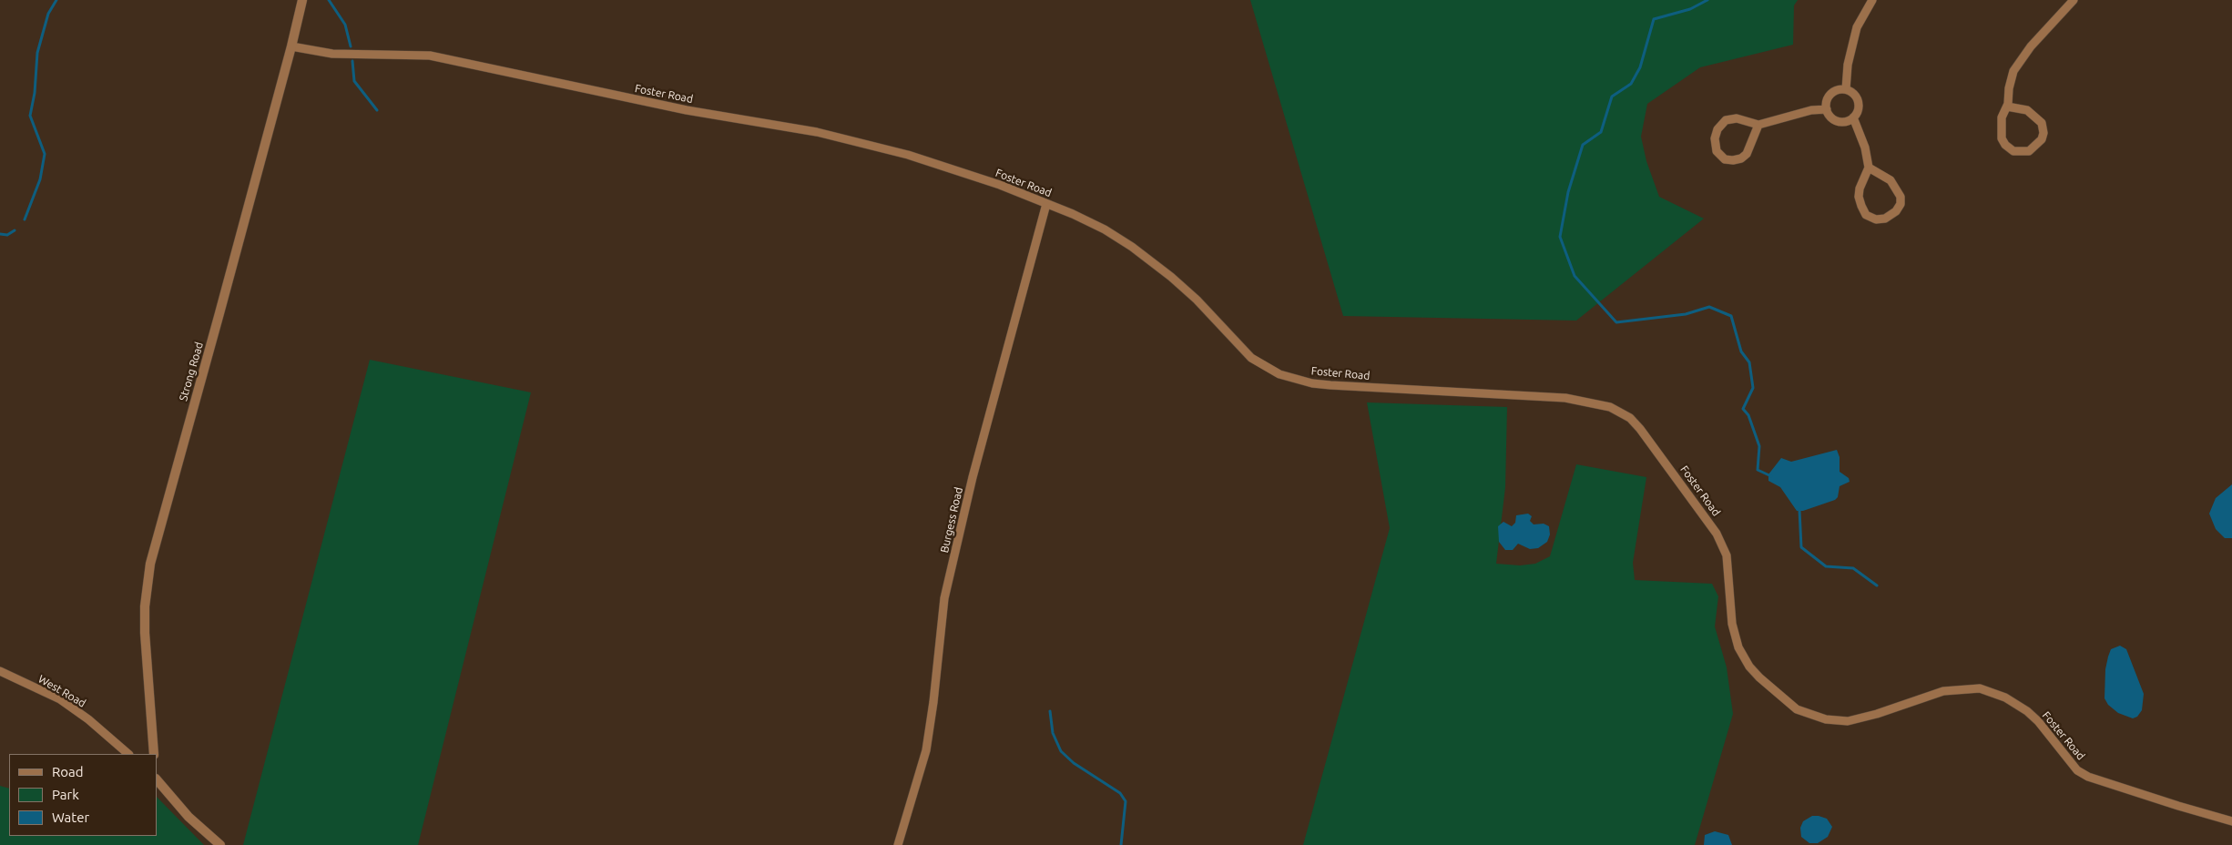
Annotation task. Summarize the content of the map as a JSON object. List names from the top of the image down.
{
  "streets": {
    "street": [
      "Foster Road",
      "Strong Road",
      "Burgess Road",
      "West Road"
    ]
  },
  "crossings": [
    ["Foster Road", "Strong Road"],
    ["Foster Road", "Burgess Road"]
  ],
  "legend": ["Road", "Park", "Water"]
}
